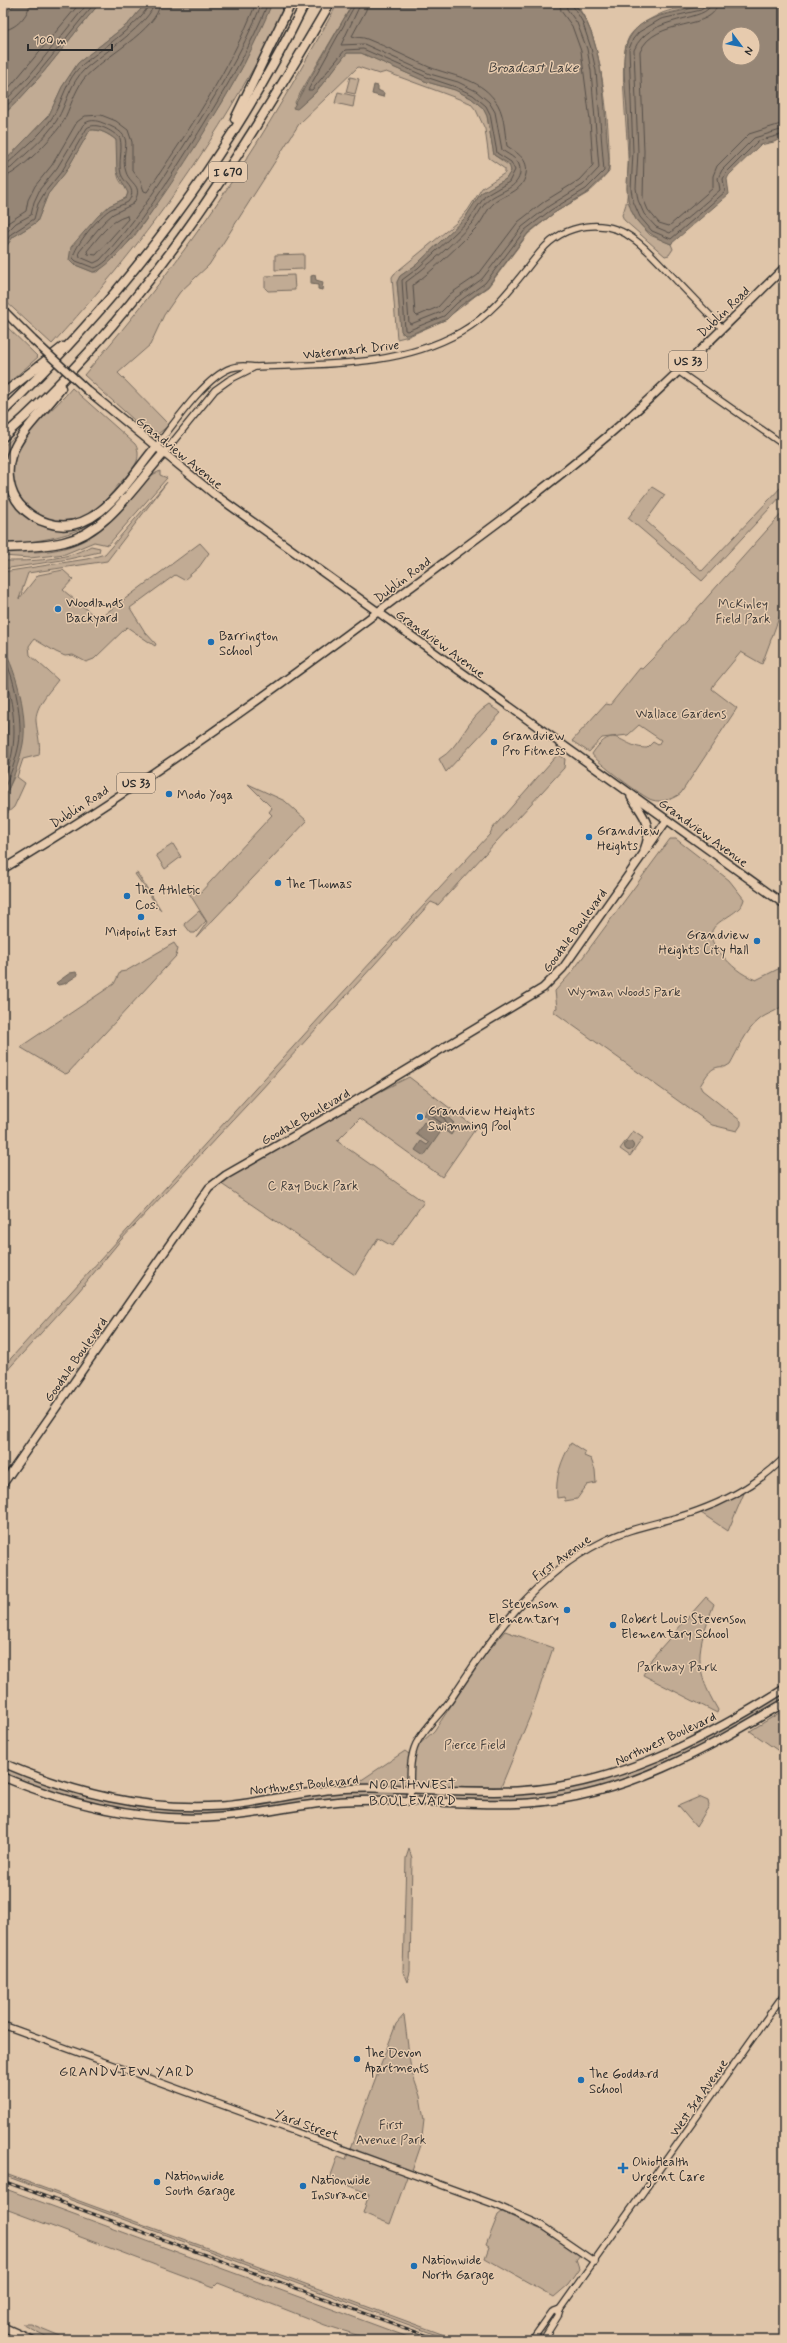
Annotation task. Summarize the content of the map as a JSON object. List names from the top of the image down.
{
  "streets": {
    "highway": ["I 670"],
    "main road": [
      "Dublin Road",
      "US 33",
      "Grandview Avenue",
      "Goodale Boulevard",
      "Northwest Boulevard"
    ],
    "street": [
      "Watermark Drive",
      "First Avenue",
      "West 3rd Avenue",
      "Yard Street"
    ]
  },
  "crossings": [
    ["Dublin Road", "Watermark Drive"],
    ["Dublin Road", "Grandview Avenue"],
    ["Watermark Drive", "Grandview Avenue"],
    ["Grandview Avenue", "Goodale Boulevard"],
    ["First Avenue", "Northwest Boulevard"],
    ["West 3rd Avenue", "Yard Street"]
  ],
  "districts": ["NORTHWEST BOULEVARD", "GRANDVIEW YARD"],
  "water": ["Broadcast Lake"],
  "parks": [
    "McKinley Field Park",
    "Wallace Gardens",
    "Wyman Woods Park",
    "C Ray Buck Park",
    "Parkway Park",
    "Pierce Field",
    "First Avenue Park"
  ],
  "places": {
    "other": [
      "Woodlands Backyard",
      "Barrington School",
      "Grandview Pro Fitness",
      "Modo Yoga",
      "Grandview Heights",
      "The Thomas",
      "The Athletic Cos.",
      "Midpoint East",
      "Grandview Heights City Hall",
      "Grandview Heights Swimming Pool",
      "Stevenson Elementary",
      "Robert Louis Stevenson Elementary School",
      "The Devon Apartments",
      "The Goddard School",
      "Nationwide South Garage",
      "Nationwide Insurance",
      "Nationwide North Garage"
    ],
    "health": ["OhioHealth Urgent Care"]
  },
  "scale_bar": "100 m",
  "north": "bottom right"
}
